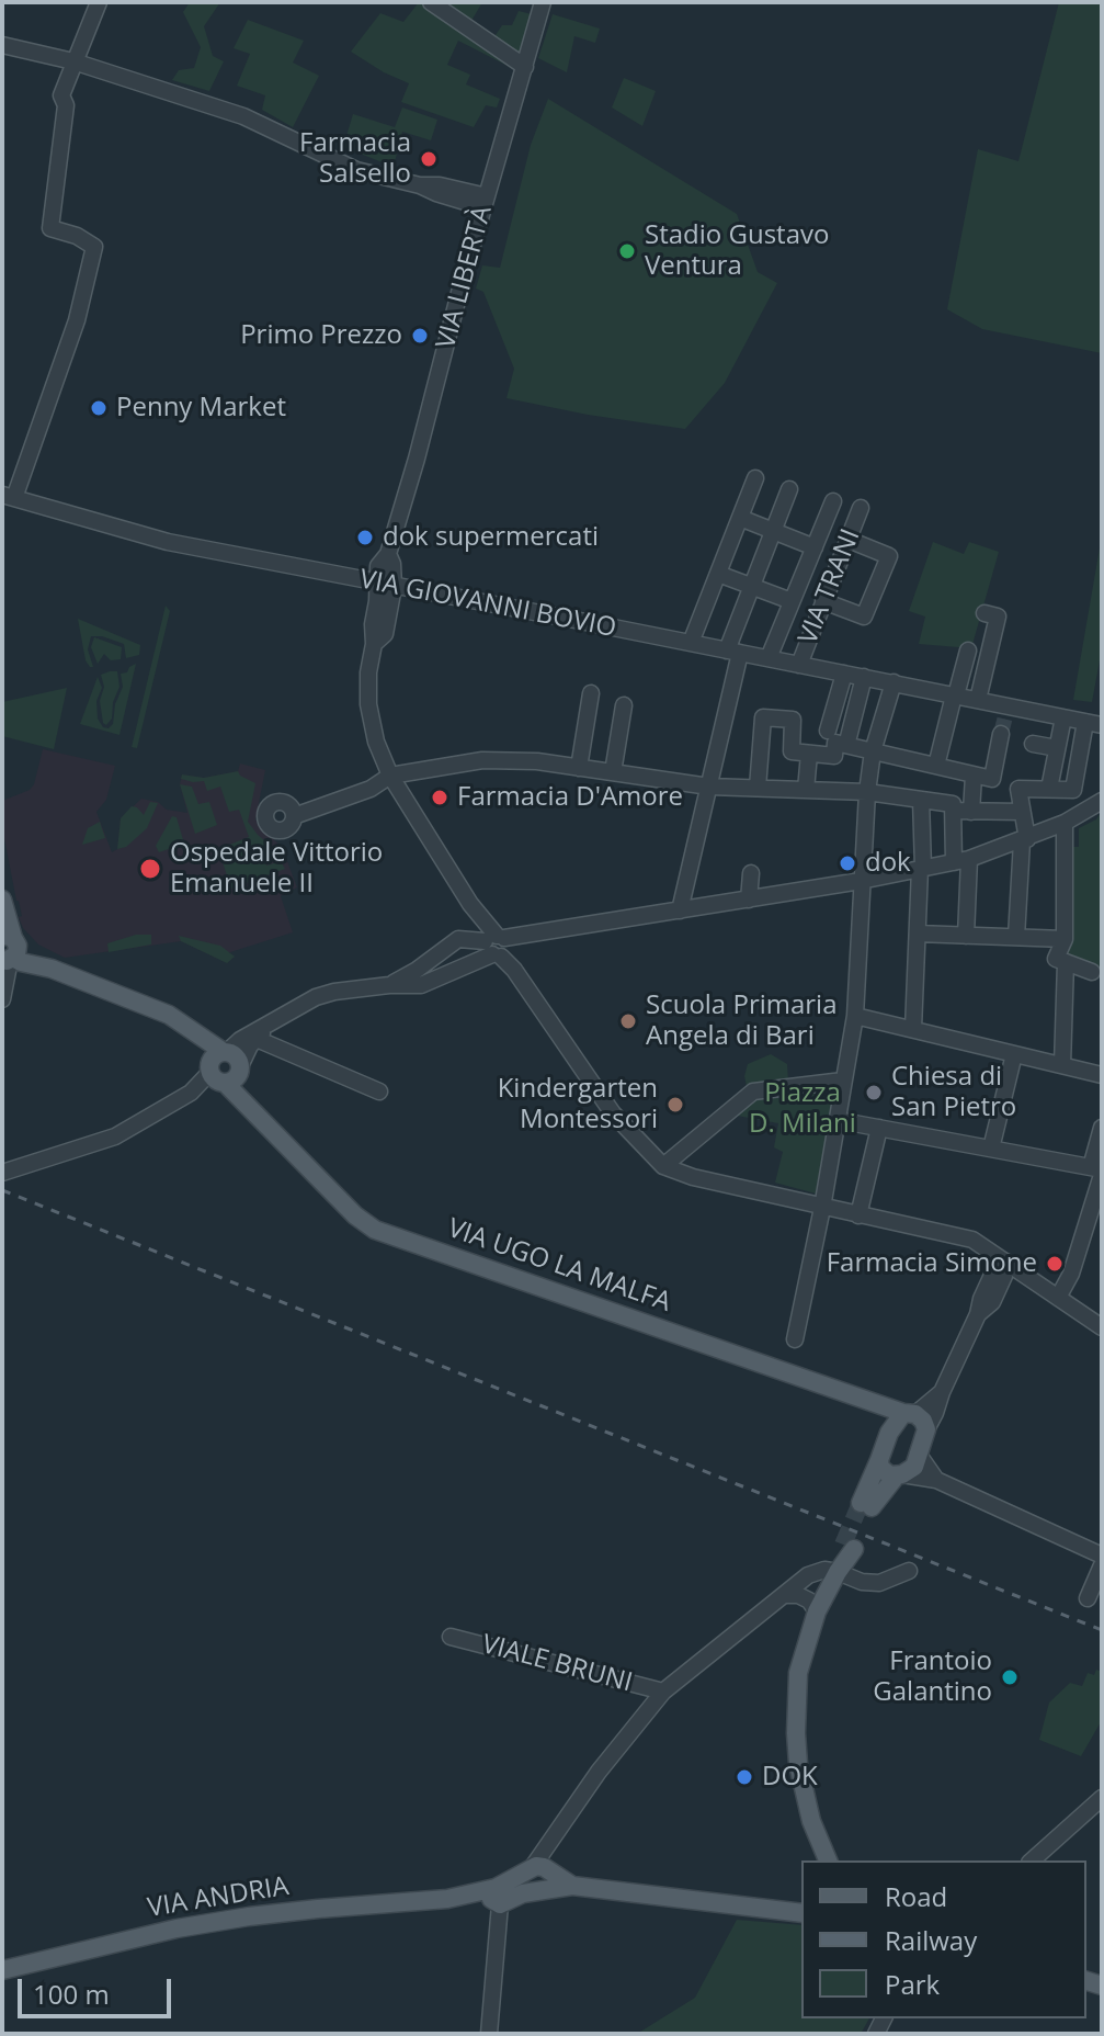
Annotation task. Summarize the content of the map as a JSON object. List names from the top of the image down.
{
  "streets": {
    "main road": ["VIA UGO LA MALFA", "VIA ANDRIA"],
    "street": [
      "VIA LIBERTÀ",
      "VIA TRANI",
      "VIA GIOVANNI BOVIO",
      "VIALE BRUNI"
    ]
  },
  "crossings": [
    ["VIA LIBERTÀ", "VIA GIOVANNI BOVIO"],
    ["VIA TRANI", "VIA GIOVANNI BOVIO"]
  ],
  "parks": ["Piazza D. Milani"],
  "places": [
    "Farmacia Salsello",
    "Stadio Gustavo Ventura",
    "Primo Prezzo",
    "Penny Market",
    "dok supermercati",
    "Farmacia D'Amore",
    "dok",
    "Ospedale Vittorio Emanuele II",
    "Scuola Primaria Angela di Bari",
    "Chiesa di San Pietro",
    "Kindergarten Montessori",
    "Farmacia Simone",
    "Frantoio Galantino",
    "DOK"
  ],
  "legend": ["Road", "Railway", "Park"],
  "scale_bar": "100 m"
}
